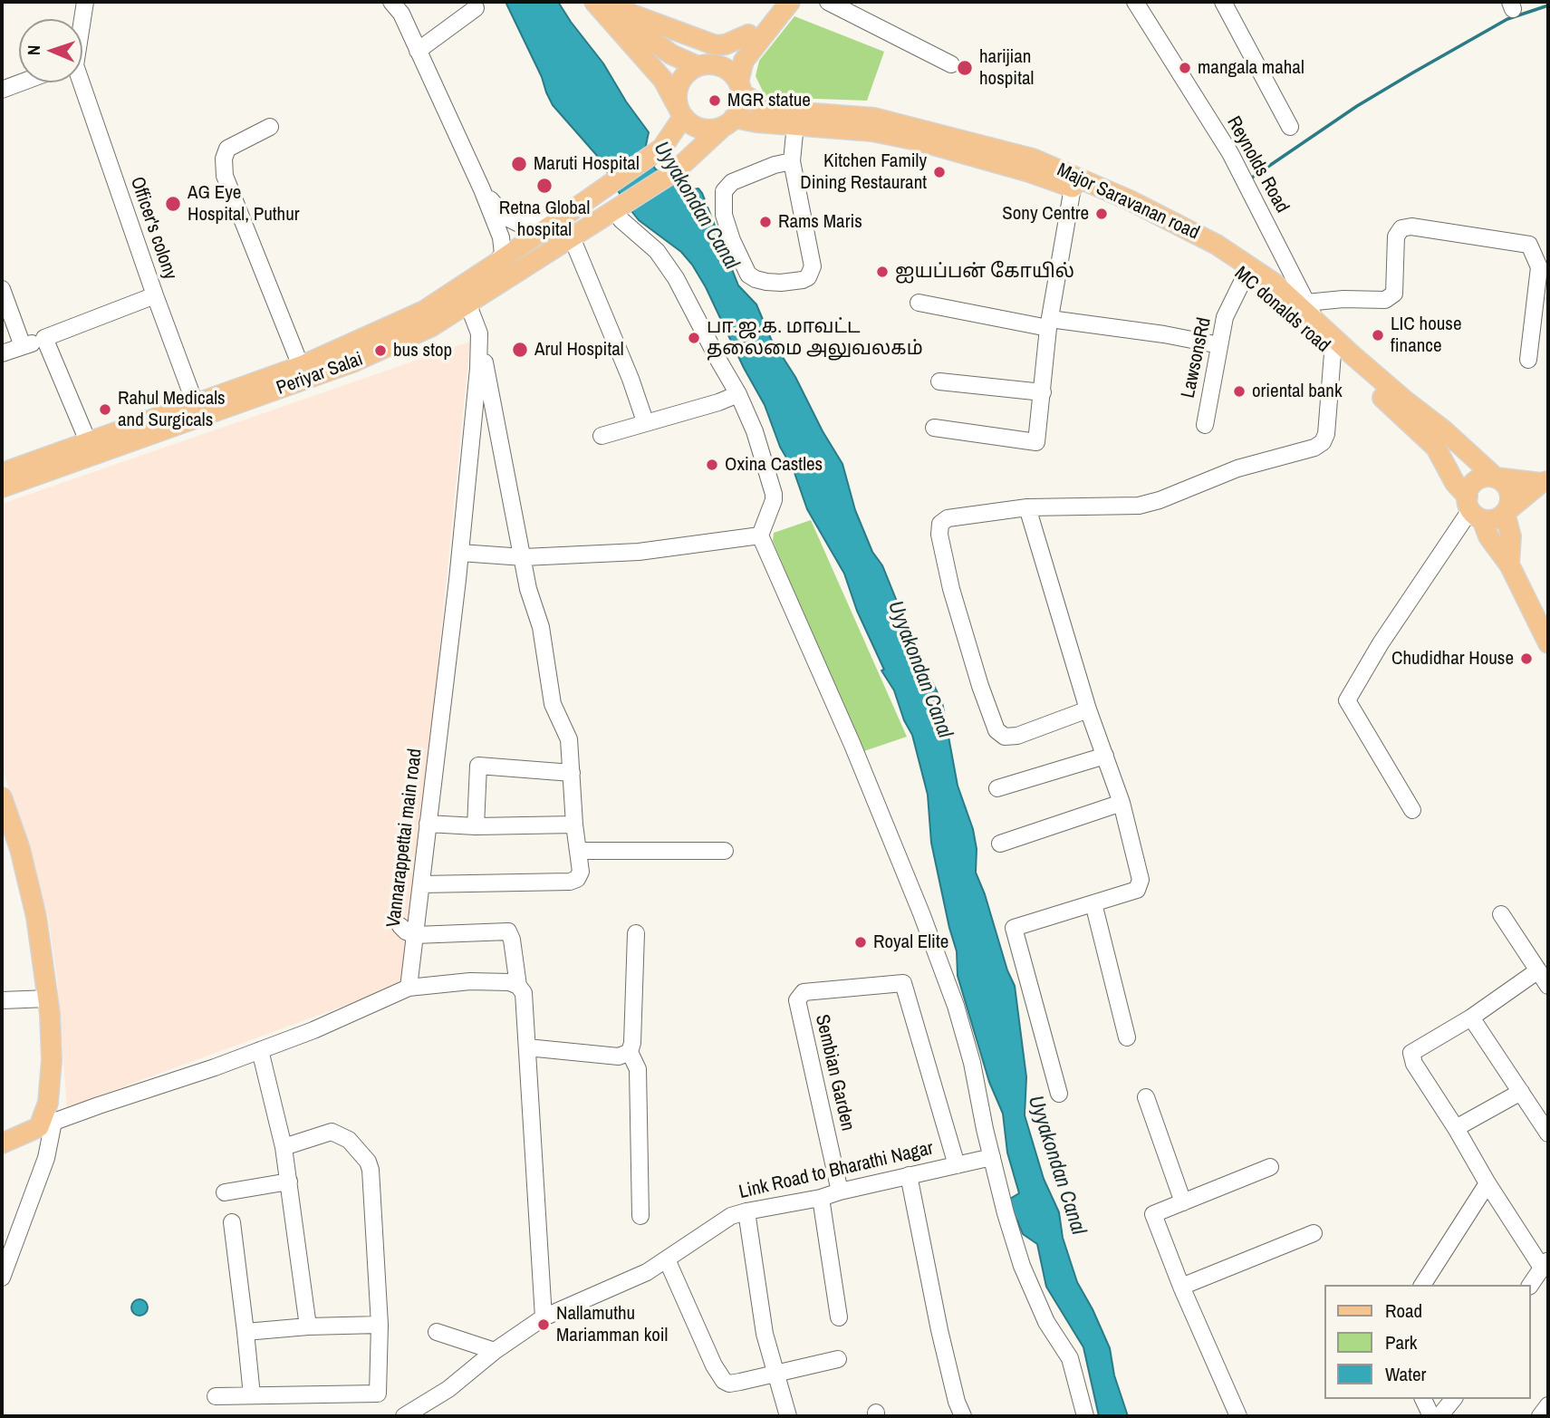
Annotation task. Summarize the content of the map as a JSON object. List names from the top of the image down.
{
  "streets": {
    "main road": ["Major Saravanan road", "MC donalds road", "Periyar Salai"],
    "street": [
      "Reynolds Road",
      "Officer's colony",
      "LawsonsRd",
      "Vannarappettai main road",
      "Sembian Garden",
      "Link Road to Bharathi Nagar"
    ]
  },
  "crossings": [
    ["Reynolds Road", "Major Saravanan road"],
    ["Reynolds Road", "MC donalds road"],
    ["Major Saravanan road", "MC donalds road"],
    ["Major Saravanan road", "LawsonsRd"],
    ["Major Saravanan road", "Periyar Salai"],
    ["Officer's colony", "Periyar Salai"],
    ["MC donalds road", "LawsonsRd"],
    ["Periyar Salai", "Vannarappettai main road"],
    ["Sembian Garden", "Link Road to Bharathi Nagar"]
  ],
  "water": ["Uyyakondan Canal"],
  "places": [
    "harijian hospital",
    "mangala mahal",
    "MGR statue",
    "Maruti Hospital",
    "Kitchen Family Dining Restaurant",
    "Retna Global hospital",
    "AG Eye Hospital, Puthur",
    "Sony Centre",
    "Rams Maris",
    "ஐயப்பன் கோயில்",
    "LIC house finance",
    "பா.ஜ.க. மாவட்ட தலைமை அலுவலகம்",
    "Arul Hospital",
    "bus stop",
    "oriental bank",
    "Rahul Medicals and Surgicals",
    "Oxina Castles",
    "Chudidhar House",
    "Royal Elite",
    "Nallamuthu Mariamman koil"
  ],
  "legend": ["Road", "Park", "Water"],
  "north": "left"
}
